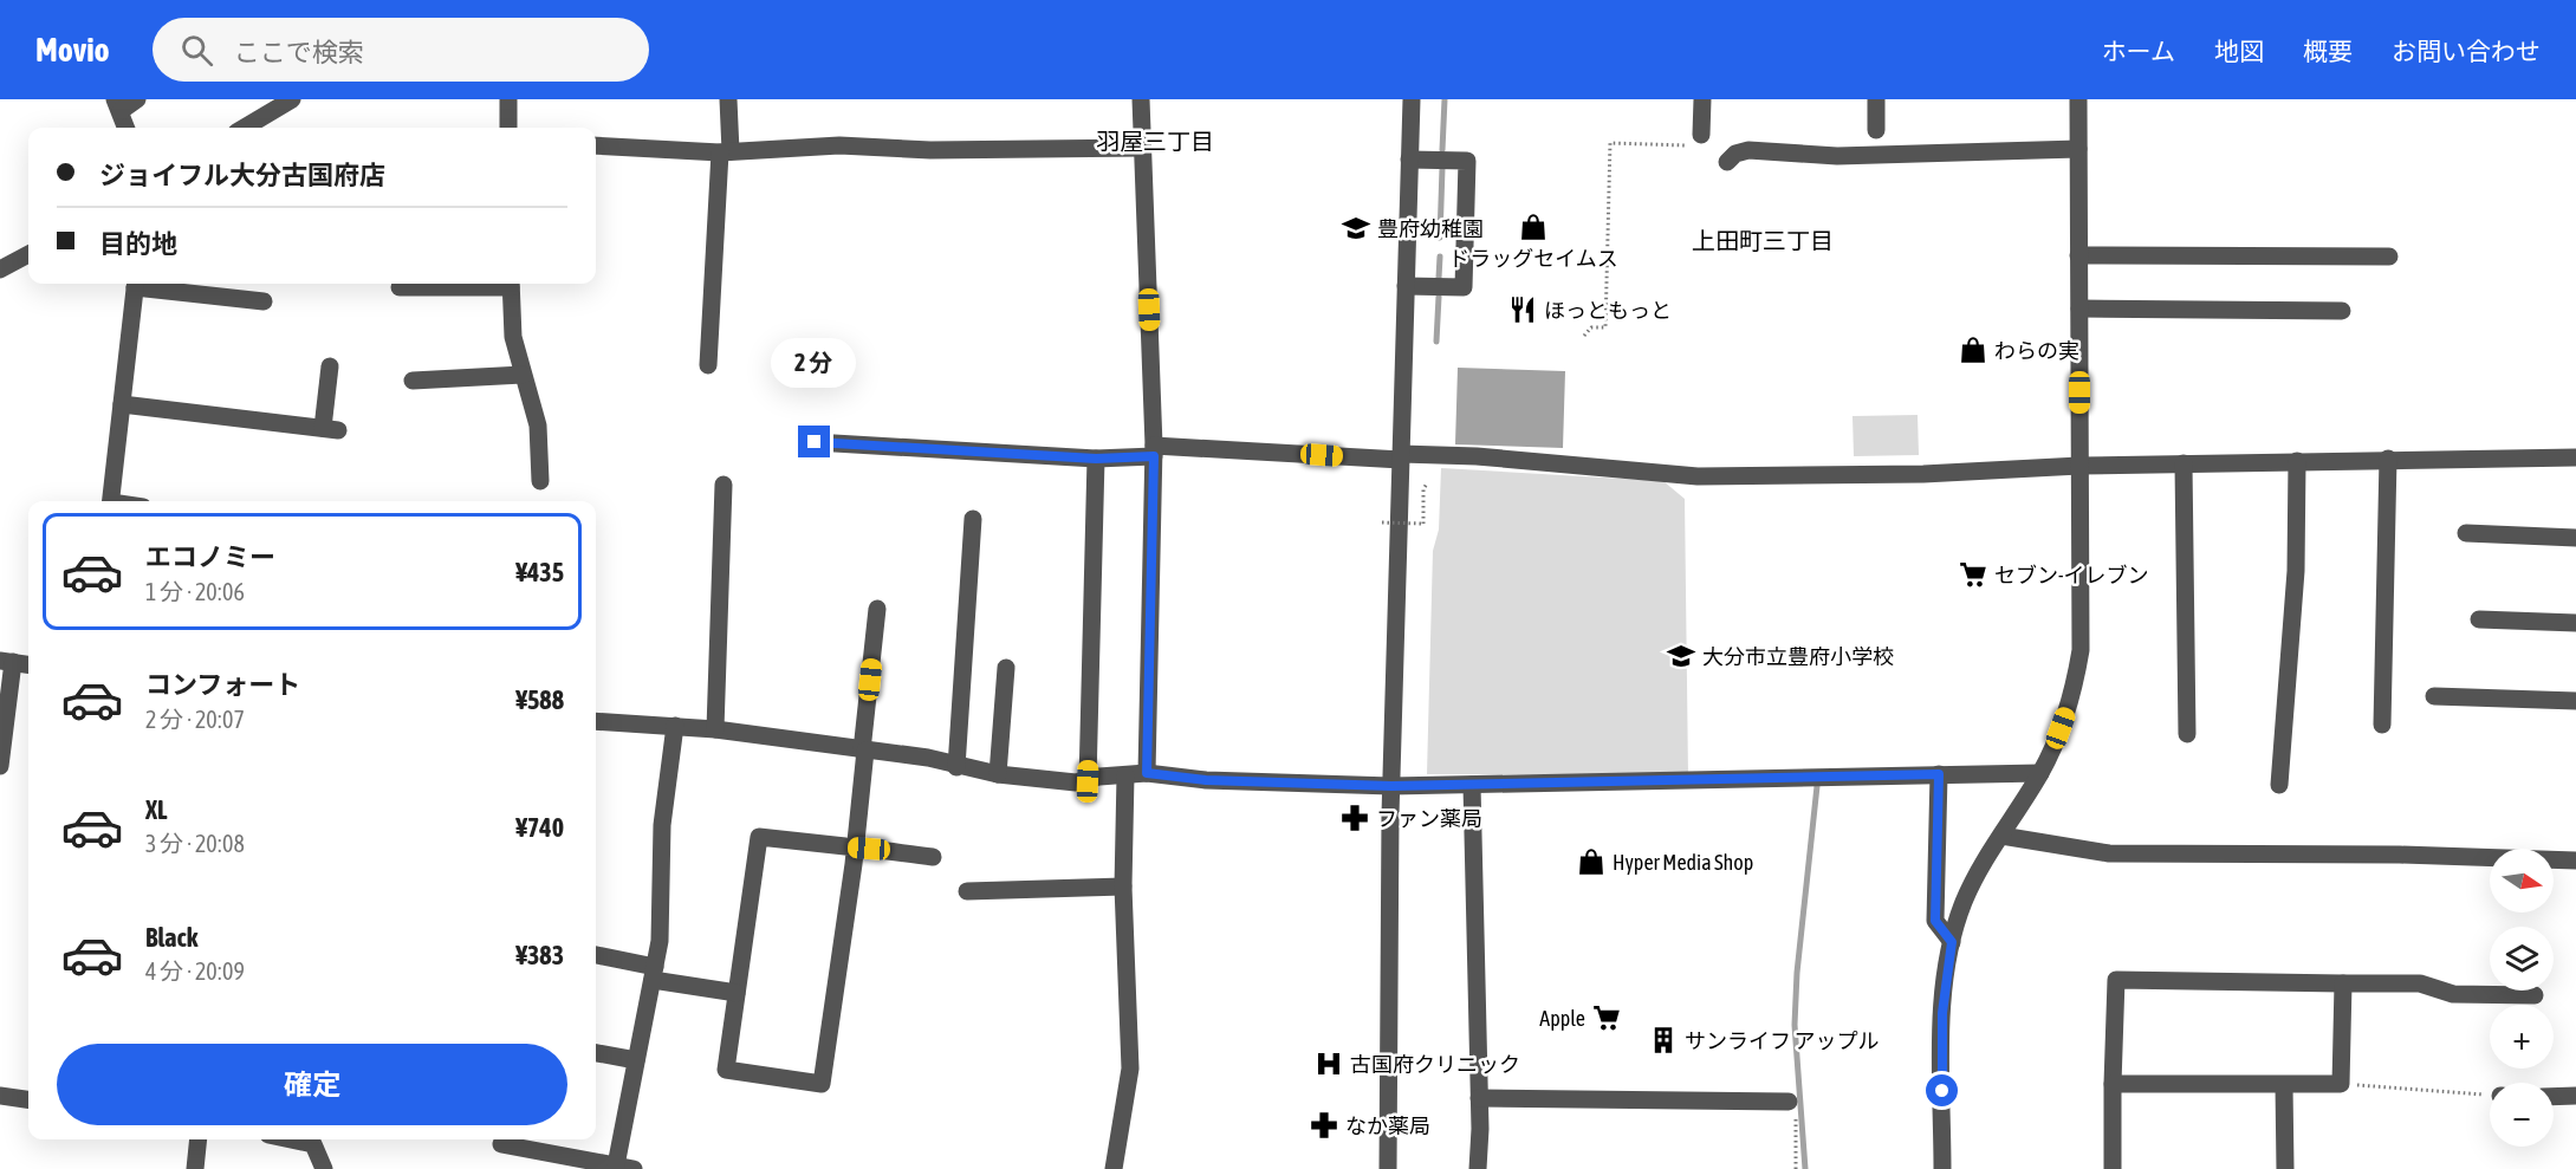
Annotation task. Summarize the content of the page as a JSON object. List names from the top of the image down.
{
  "districts": ["羽屋三丁目", "上田町三丁目"],
  "places": {
    "shop": ["ドラッグセイムス", "わらの実", "Hyper Media Shop"],
    "school or university": ["豊府幼稚園", "大分市立豊府小学校"],
    "restaurant": ["ほっともっと"],
    "supermarket": ["セブン-イレブン", "Apple"],
    "pharmacy": ["ファン薬局", "なか薬局"],
    "building": ["サンライフ アップル"],
    "hospital": ["古国府クリニック"]
  },
  "north": "right",
  "page": {
    "header": "Movio",
    "search": "ここで検索",
    "nav": [
      "ホーム",
      "地図",
      "概要",
      "お問い合わせ"
    ],
    "banner": ["ジョイフル大分古国府店", "目的地"],
    "bubble": "2 分",
    "list": [
      {
        "name": "エコノミー",
        "note": "1 分 · 20:06",
        "value": "¥435"
      },
      {
        "name": "コンフォート",
        "note": "2 分 · 20:07",
        "value": "¥588"
      },
      {
        "name": "XL",
        "note": "3 分 · 20:08",
        "value": "¥740"
      },
      {
        "name": "Black",
        "note": "4 分 · 20:09",
        "value": "¥383"
      }
    ],
    "map_buttons": ["+", "−"],
    "buttons": "確定"
  }
}
